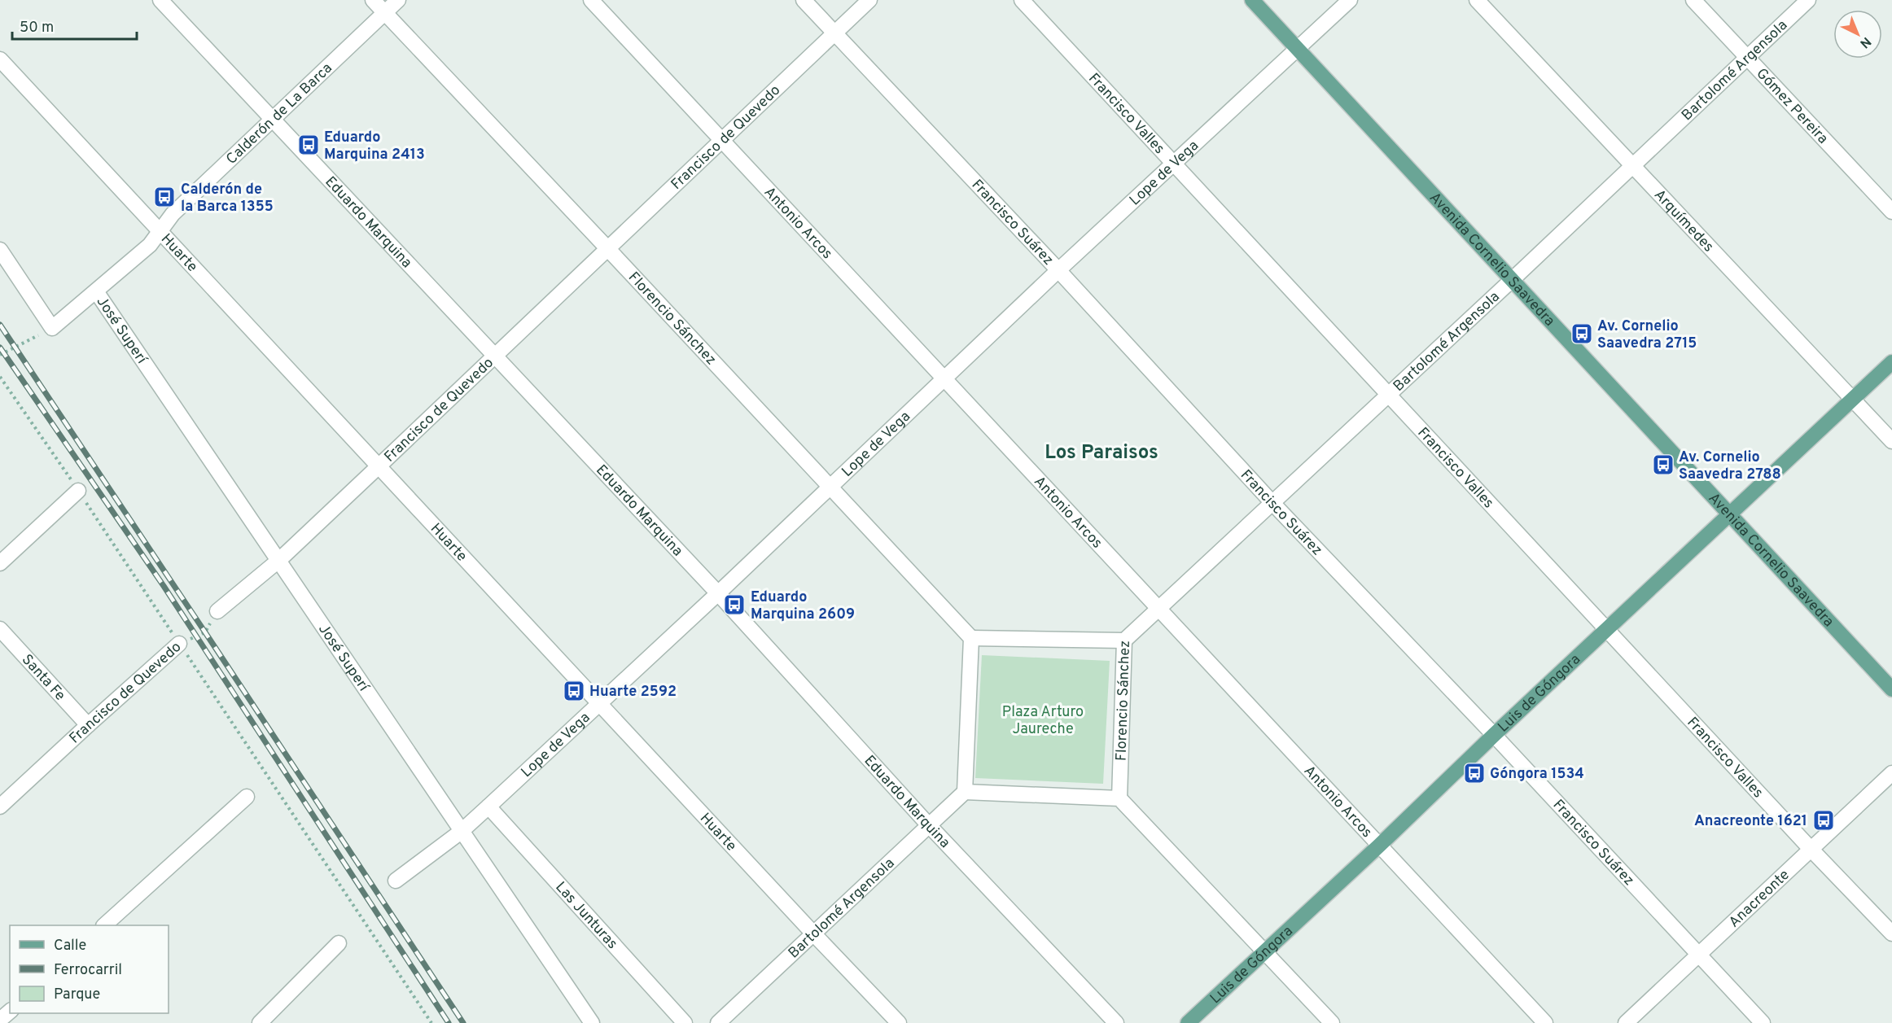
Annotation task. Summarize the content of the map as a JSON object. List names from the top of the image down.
{
  "streets": {
    "main road": ["Avenida Cornelio Saavedra", "Luis de Góngora"],
    "street": [
      "Bartolomé Argensola",
      "Gómez Pereira",
      "Francisco Valles",
      "Calderón de La Barca",
      "Francisco de Quevedo",
      "Lope de Vega",
      "Arquímedes",
      "Eduardo Marquina",
      "Antonio Arcos",
      "Francisco Suárez",
      "Huarte",
      "Florencio Sánchez",
      "José Superí",
      "Santa Fe",
      "Anacreonte",
      "Las Junturas"
    ]
  },
  "crossings": [
    ["Bartolomé Argensola", "Gómez Pereira"],
    ["Bartolomé Argensola", "Francisco Valles"],
    ["Bartolomé Argensola", "Arquímedes"],
    ["Bartolomé Argensola", "Eduardo Marquina"],
    ["Bartolomé Argensola", "Antonio Arcos"],
    ["Bartolomé Argensola", "Francisco Suárez"],
    ["Bartolomé Argensola", "Huarte"],
    ["Bartolomé Argensola", "Avenida Cornelio Saavedra"],
    ["Bartolomé Argensola", "Florencio Sánchez"],
    ["Francisco Valles", "Lope de Vega"],
    ["Francisco Valles", "Luis de Góngora"],
    ["Francisco Valles", "Anacreonte"],
    ["Calderón de La Barca", "Eduardo Marquina"],
    ["Calderón de La Barca", "Huarte"],
    ["Calderón de La Barca", "Florencio Sánchez"],
    ["Calderón de La Barca", "José Superí"],
    ["Francisco de Quevedo", "Eduardo Marquina"],
    ["Francisco de Quevedo", "Antonio Arcos"],
    ["Francisco de Quevedo", "Francisco Suárez"],
    ["Francisco de Quevedo", "Huarte"],
    ["Francisco de Quevedo", "Florencio Sánchez"],
    ["Francisco de Quevedo", "José Superí"],
    ["Francisco de Quevedo", "Santa Fe"],
    ["Lope de Vega", "Eduardo Marquina"],
    ["Lope de Vega", "Antonio Arcos"],
    ["Lope de Vega", "Francisco Suárez"],
    ["Lope de Vega", "Huarte"],
    ["Lope de Vega", "Avenida Cornelio Saavedra"],
    ["Lope de Vega", "Florencio Sánchez"],
    ["Lope de Vega", "José Superí"],
    ["Lope de Vega", "Las Junturas"],
    ["Arquímedes", "Luis de Góngora"],
    ["Antonio Arcos", "Luis de Góngora"],
    ["Francisco Suárez", "Luis de Góngora"],
    ["Francisco Suárez", "Anacreonte"],
    ["Avenida Cornelio Saavedra", "Luis de Góngora"]
  ],
  "districts": ["Los Paraisos"],
  "parks": ["Plaza Arturo Jaureche"],
  "places": {
    "bus stop": [
      "Eduardo Marquina 2413",
      "Calderón de la Barca 1355",
      "Av. Cornelio Saavedra 2715",
      "Av. Cornelio Saavedra 2788",
      "Eduardo Marquina 2609",
      "Huarte 2592",
      "Góngora 1534",
      "Anacreonte 1621"
    ]
  },
  "legend": ["Calle", "Ferrocarril", "Parque"],
  "scale_bar": "50 m",
  "north": "bottom right"
}
